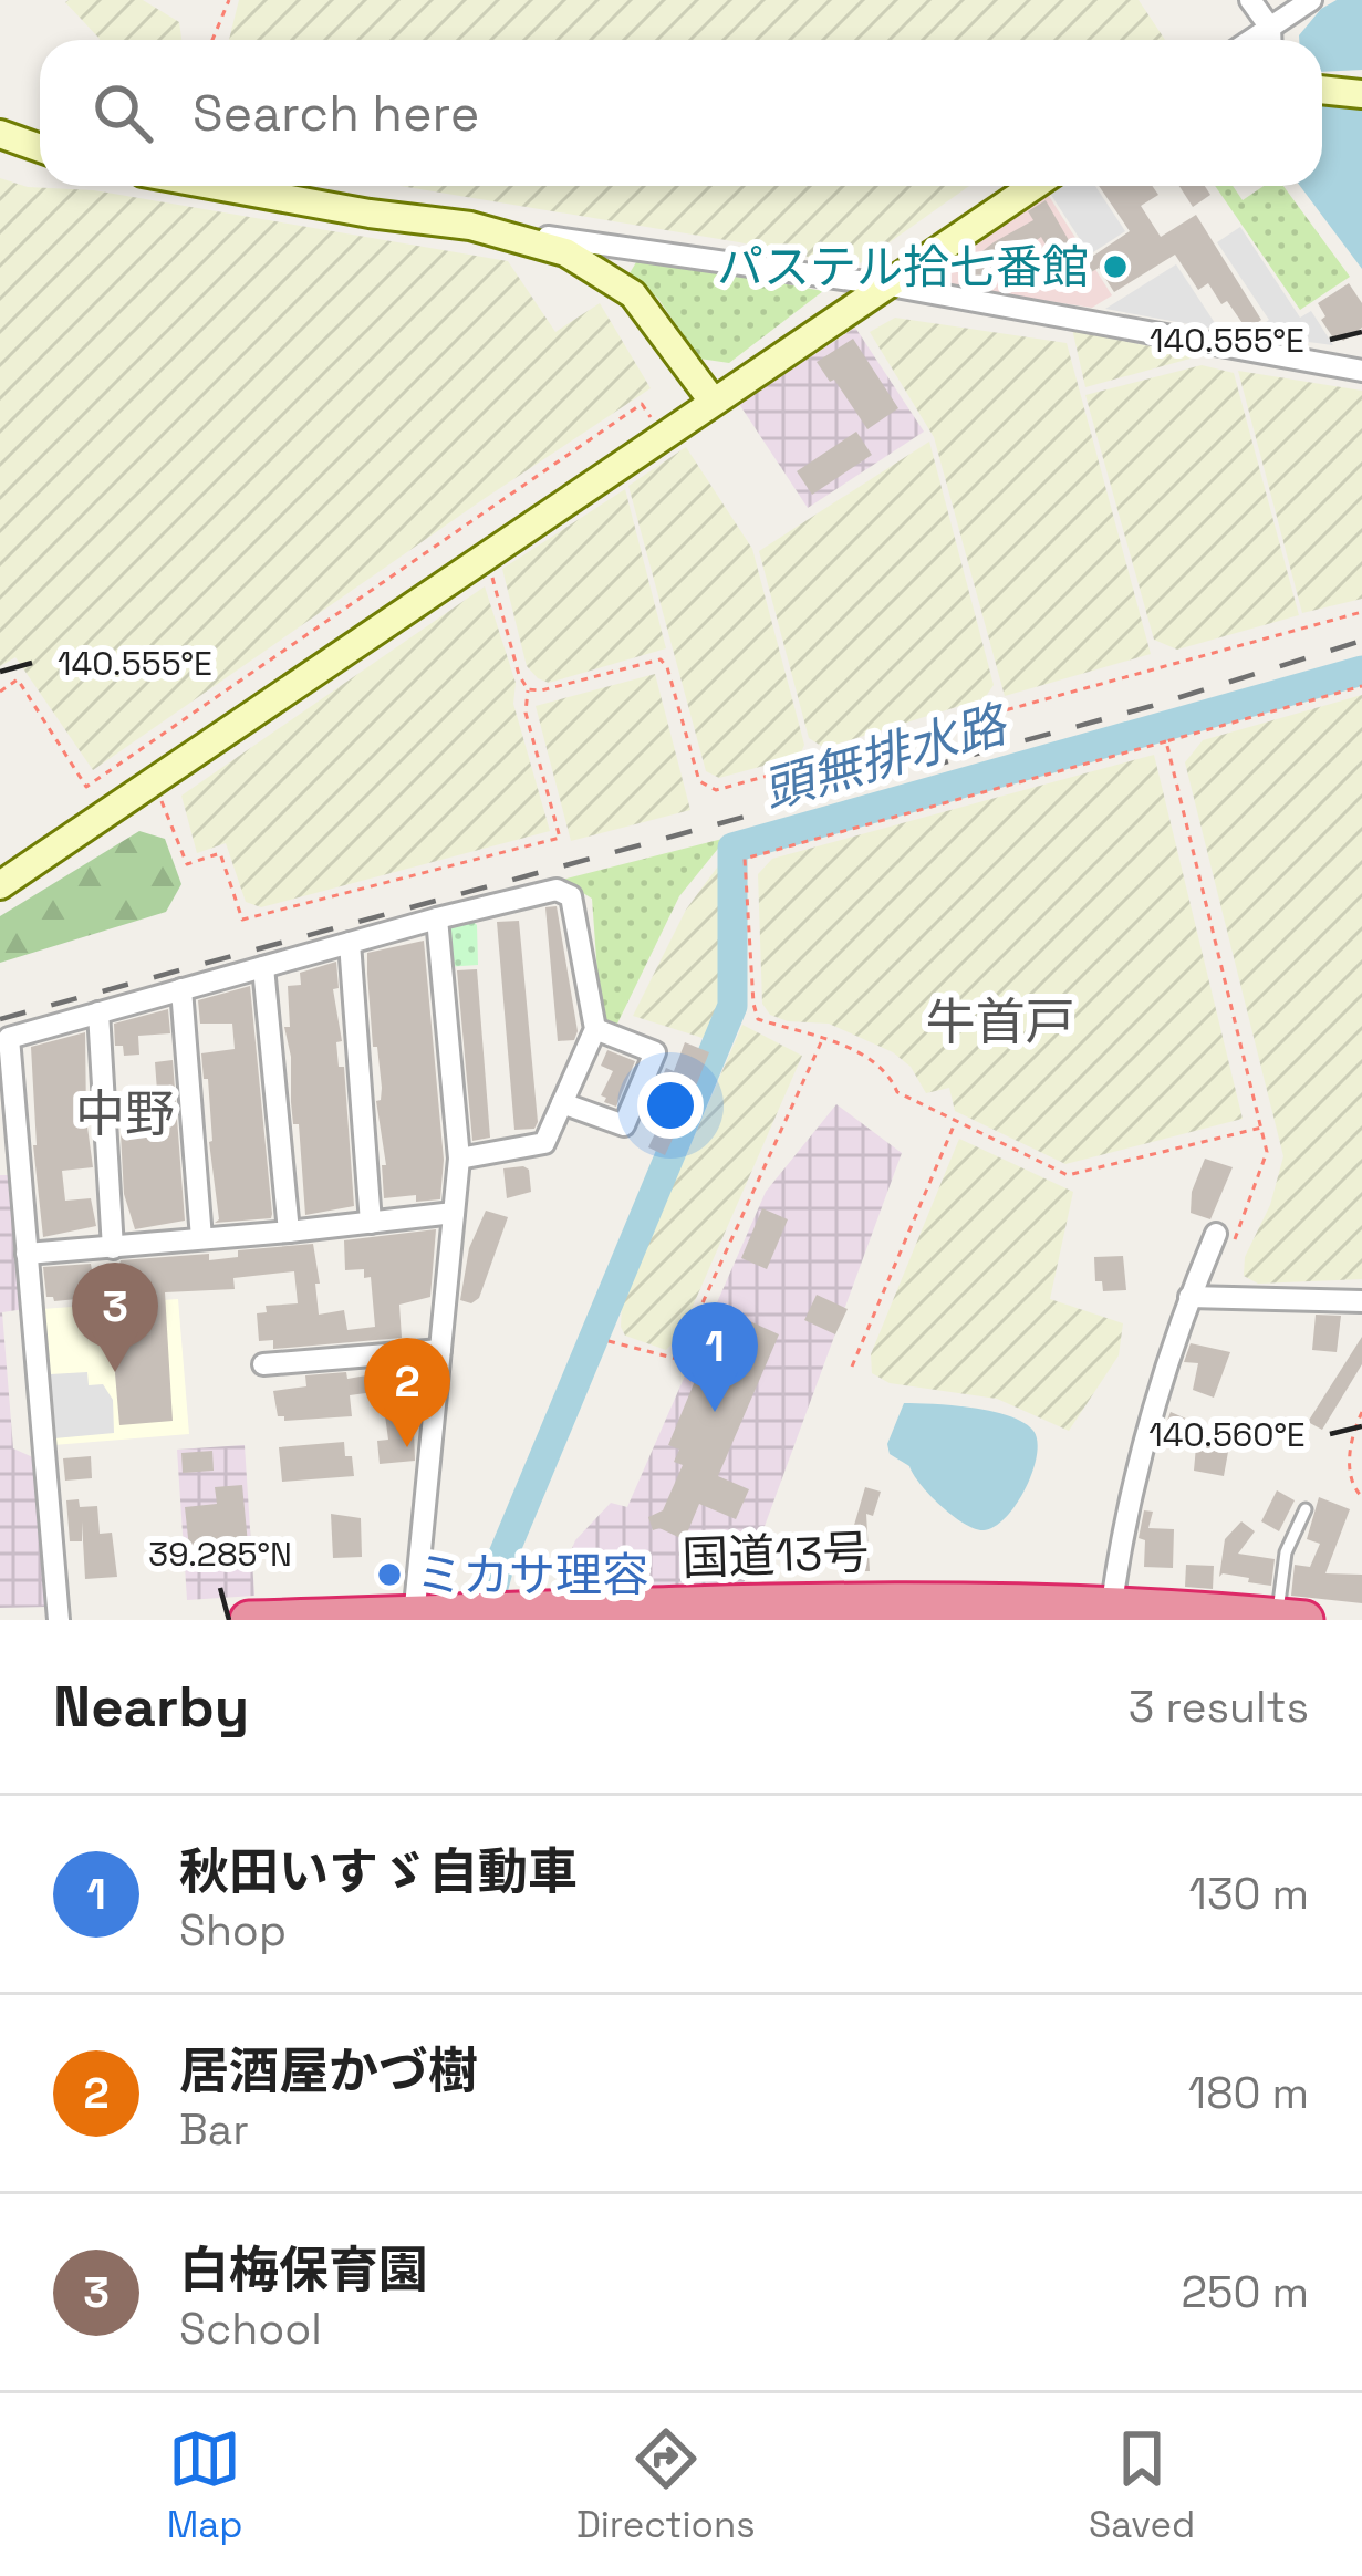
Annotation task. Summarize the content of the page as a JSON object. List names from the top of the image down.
{
  "streets": {
    "highway": ["国道13号"]
  },
  "districts": ["牛首戸", "中野"],
  "water": ["頭無排水路"],
  "places": ["パステル拾七番館", "ミカサ理容"],
  "page": {
    "search": "Search here",
    "pins": ["3", "1", "2"],
    "heading": ["Nearby", "3 results"],
    "list": [
      {
        "mark": "1",
        "name": "秋田いすゞ自動車",
        "note": "Shop",
        "value": "130 m"
      },
      {
        "mark": "2",
        "name": "居酒屋かづ樹",
        "note": "Bar",
        "value": "180 m"
      },
      {
        "mark": "3",
        "name": "白梅保育園",
        "note": "School",
        "value": "250 m"
      }
    ],
    "nav": ["Map", "Directions", "Saved"]
  },
  "coordinates": ["140.555°E", "140.560°E", "39.285°N"]
}
